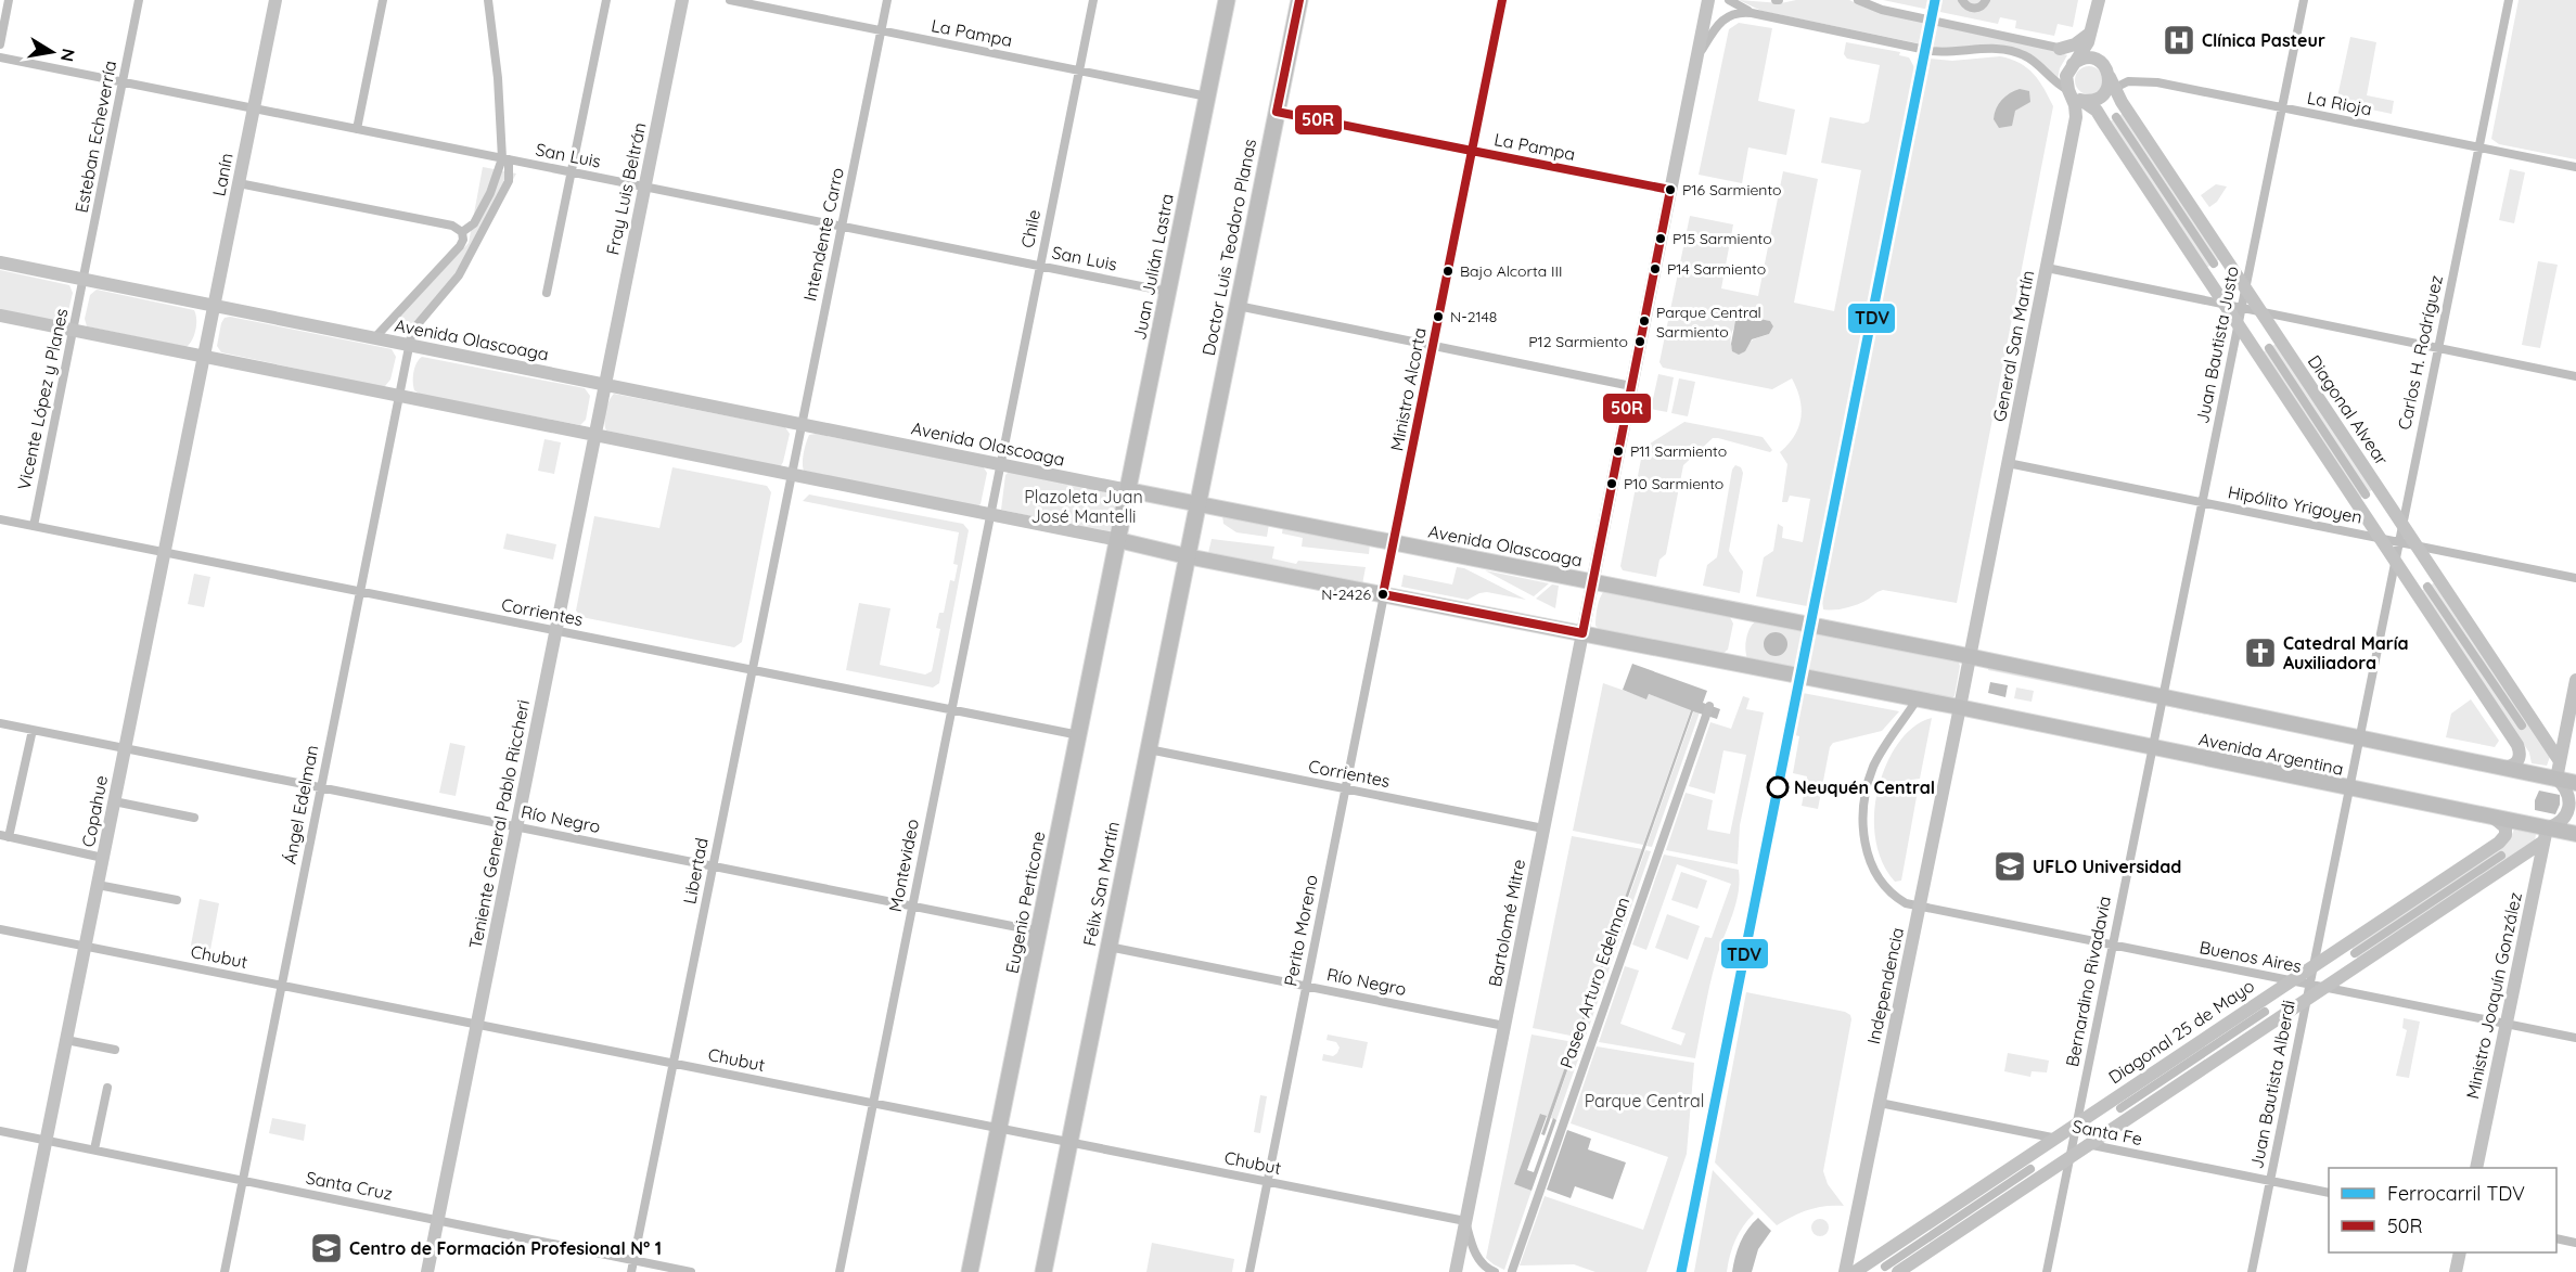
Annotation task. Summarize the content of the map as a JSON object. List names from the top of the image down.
{
  "streets": {
    "highway": [
      "Doctor Luis Teodoro Planas",
      "Juan Julián Lastra",
      "Félix San Martín",
      "Eugenio Perticone"
    ],
    "main road": [
      "Lanín",
      "Fray Luis Beltrán",
      "Avenida Olascoaga",
      "General San Martín",
      "Diagonal Alvear",
      "Avenida Argentina",
      "Copahue",
      "Teniente General Pablo Riccheri",
      "Bartolomé Mitre",
      "Independencia",
      "Ministro Joaquín González",
      "Diagonal 25 de Mayo"
    ],
    "street": [
      "La Pampa",
      "La Rioja",
      "Esteban Echeverría",
      "San Luis",
      "Chile",
      "Intendente Carro",
      "Juan Bautista Justo",
      "Carlos H. Rodríguez",
      "Ministro Alcorta",
      "Vicente López y Planes",
      "Hipólito Yrigoyen",
      "Corrientes",
      "Ángel Edelman",
      "Río Negro",
      "Montevideo",
      "Libertad",
      "Perito Moreno",
      "Chubut",
      "Buenos Aires",
      "Bernardino Rivadavia",
      "Paseo Arturo Edelman",
      "Juan Bautista Alberdi",
      "Santa Fe",
      "Santa Cruz"
    ]
  },
  "crossings": [
    ["La Pampa", "Chile"],
    ["La Pampa", "Intendente Carro"],
    ["La Pampa", "Doctor Luis Teodoro Planas"],
    ["La Pampa", "Juan Julián Lastra"],
    ["La Pampa", "Ministro Alcorta"],
    ["La Pampa", "Bartolomé Mitre"],
    ["La Rioja", "Juan Bautista Justo"],
    ["La Rioja", "General San Martín"],
    ["La Rioja", "Carlos H. Rodríguez"],
    ["La Rioja", "Diagonal Alvear"],
    ["Esteban Echeverría", "San Luis"],
    ["Esteban Echeverría", "Avenida Olascoaga"],
    ["Esteban Echeverría", "Vicente López y Planes"],
    ["San Luis", "Lanín"],
    ["San Luis", "Fray Luis Beltrán"],
    ["San Luis", "Chile"],
    ["San Luis", "Intendente Carro"],
    ["San Luis", "Juan Julián Lastra"],
    ["San Luis", "Ángel Edelman"],
    ["Lanín", "Avenida Olascoaga"],
    ["Lanín", "Copahue"],
    ["Fray Luis Beltrán", "Avenida Olascoaga"],
    ["Fray Luis Beltrán", "Teniente General Pablo Riccheri"],
    ["Chile", "Avenida Olascoaga"],
    ["Chile", "Montevideo"],
    ["Intendente Carro", "Avenida Olascoaga"],
    ["Intendente Carro", "Libertad"],
    ["Doctor Luis Teodoro Planas", "Avenida Olascoaga"],
    ["Doctor Luis Teodoro Planas", "Félix San Martín"],
    ["Juan Julián Lastra", "Avenida Olascoaga"],
    ["Juan Julián Lastra", "Eugenio Perticone"],
    ["Avenida Olascoaga", "General San Martín"],
    ["Avenida Olascoaga", "Ministro Alcorta"],
    ["Avenida Olascoaga", "Vicente López y Planes"],
    ["Avenida Olascoaga", "Avenida Argentina"],
    ["Avenida Olascoaga", "Ángel Edelman"],
    ["Avenida Olascoaga", "Teniente General Pablo Riccheri"],
    ["Avenida Olascoaga", "Montevideo"],
    ["Avenida Olascoaga", "Félix San Martín"],
    ["Avenida Olascoaga", "Bartolomé Mitre"],
    ["Juan Bautista Justo", "Diagonal Alvear"],
    ["Juan Bautista Justo", "Hipólito Yrigoyen"],
    ["Juan Bautista Justo", "Avenida Argentina"],
    ["Juan Bautista Justo", "Bernardino Rivadavia"],
    ["General San Martín", "Diagonal Alvear"],
    ["General San Martín", "Hipólito Yrigoyen"],
    ["General San Martín", "Avenida Argentina"],
    ["General San Martín", "Independencia"],
    ["Carlos H. Rodríguez", "Diagonal Alvear"],
    ["Carlos H. Rodríguez", "Hipólito Yrigoyen"],
    ["Carlos H. Rodríguez", "Avenida Argentina"],
    ["Carlos H. Rodríguez", "Juan Bautista Alberdi"],
    ["Ministro Alcorta", "Perito Moreno"],
    ["Vicente López y Planes", "Corrientes"],
    ["Diagonal Alvear", "Hipólito Yrigoyen"],
    ["Diagonal Alvear", "Avenida Argentina"],
    ["Corrientes", "Ángel Edelman"],
    ["Corrientes", "Copahue"],
    ["Corrientes", "Teniente General Pablo Riccheri"],
    ["Corrientes", "Montevideo"],
    ["Corrientes", "Libertad"],
    ["Corrientes", "Félix San Martín"],
    ["Corrientes", "Eugenio Perticone"],
    ["Corrientes", "Bartolomé Mitre"],
    ["Corrientes", "Perito Moreno"],
    ["Avenida Argentina", "Bernardino Rivadavia"],
    ["Avenida Argentina", "Independencia"],
    ["Avenida Argentina", "Ministro Joaquín González"],
    ["Avenida Argentina", "Diagonal 25 de Mayo"],
    ["Avenida Argentina", "Juan Bautista Alberdi"],
    ["Ángel Edelman", "Río Negro"],
    ["Ángel Edelman", "Chubut"],
    ["Ángel Edelman", "Santa Cruz"],
    ["Copahue", "Río Negro"],
    ["Copahue", "Chubut"],
    ["Copahue", "Santa Cruz"],
    ["Río Negro", "Teniente General Pablo Riccheri"],
    ["Río Negro", "Montevideo"],
    ["Río Negro", "Libertad"],
    ["Río Negro", "Félix San Martín"],
    ["Río Negro", "Eugenio Perticone"],
    ["Río Negro", "Bartolomé Mitre"],
    ["Río Negro", "Perito Moreno"],
    ["Teniente General Pablo Riccheri", "Chubut"],
    ["Teniente General Pablo Riccheri", "Santa Cruz"],
    ["Montevideo", "Chubut"],
    ["Libertad", "Chubut"],
    ["Libertad", "Santa Cruz"],
    ["Félix San Martín", "Chubut"],
    ["Eugenio Perticone", "Chubut"],
    ["Bartolomé Mitre", "Chubut"],
    ["Perito Moreno", "Chubut"],
    ["Buenos Aires", "Bernardino Rivadavia"],
    ["Buenos Aires", "Independencia"],
    ["Buenos Aires", "Ministro Joaquín González"],
    ["Buenos Aires", "Diagonal 25 de Mayo"],
    ["Buenos Aires", "Juan Bautista Alberdi"],
    ["Bernardino Rivadavia", "Diagonal 25 de Mayo"],
    ["Bernardino Rivadavia", "Santa Fe"],
    ["Independencia", "Santa Fe"],
    ["Ministro Joaquín González", "Diagonal 25 de Mayo"],
    ["Diagonal 25 de Mayo", "Juan Bautista Alberdi"],
    ["Diagonal 25 de Mayo", "Santa Fe"],
    ["Juan Bautista Alberdi", "Santa Fe"]
  ],
  "parks": ["Plazoleta Juan José Mantelli", "Parque Central"],
  "places": {
    "hospital": ["Clínica Pasteur"],
    "other": [
      "P16 Sarmiento",
      "P15 Sarmiento",
      "P14 Sarmiento",
      "Bajo Alcorta III",
      "N-2148",
      "Parque Central Sarmiento",
      "P12 Sarmiento",
      "P11 Sarmiento",
      "P10 Sarmiento",
      "N-2426",
      "Neuquén Central"
    ],
    "church": ["Catedral María Auxiliadora"],
    "school or university": ["UFLO Universidad", "Centro de Formación Profesional N° 1"]
  },
  "lines": ["rail line TDV", "transit line 50R"],
  "legend": ["Ferrocarril TDV", "50R"],
  "north": "right"
}
